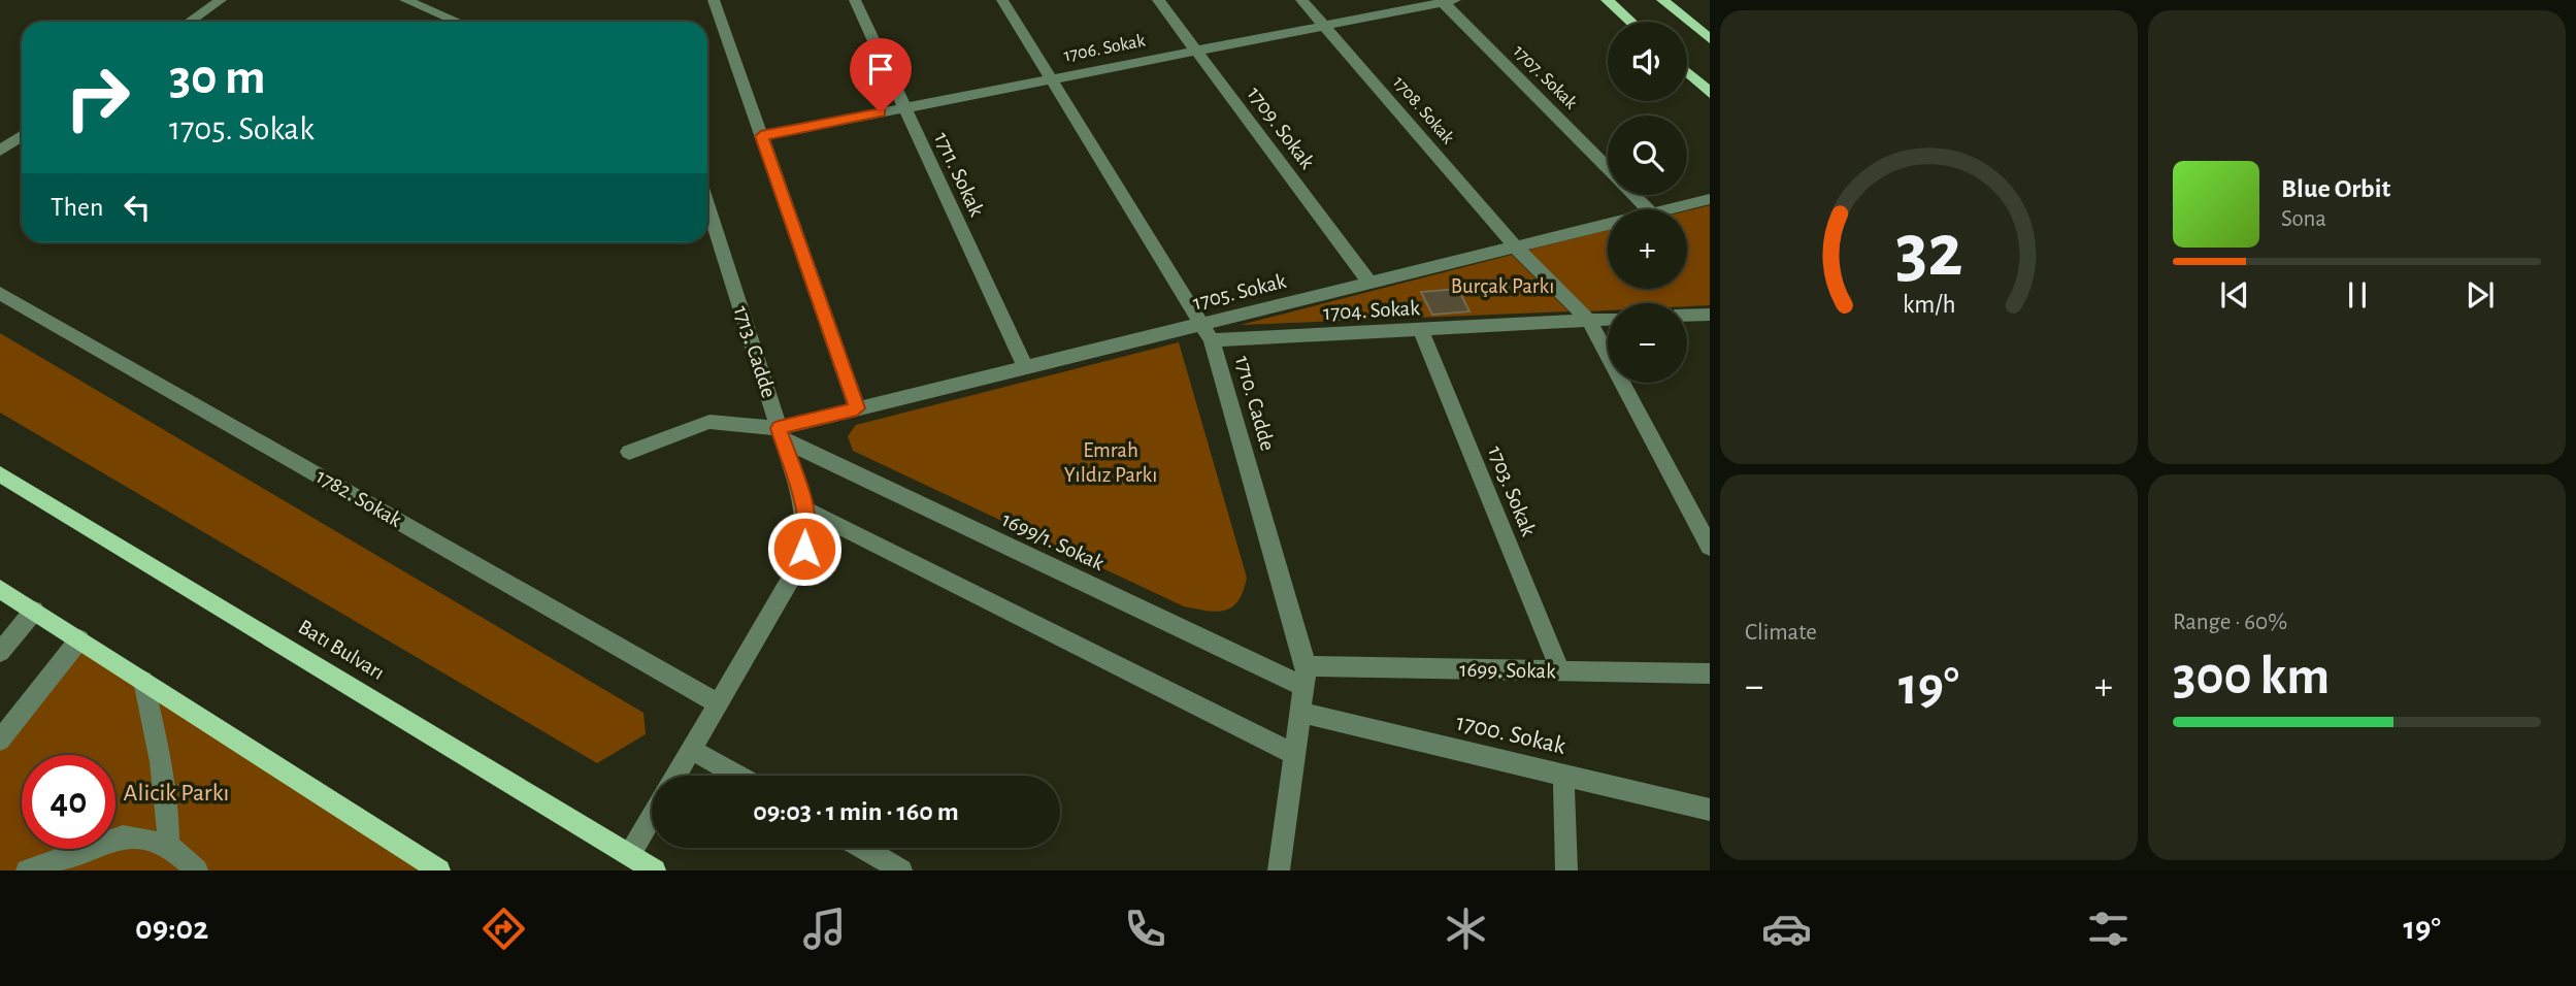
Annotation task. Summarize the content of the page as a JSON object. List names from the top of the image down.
{
  "streets": {
    "main road": ["Batı Bulvarı"],
    "street": [
      "1706. Sokak",
      "1707. Sokak",
      "1708. Sokak",
      "1709. Sokak",
      "1711. Sokak",
      "1705. Sokak",
      "1704. Sokak",
      "1713. Cadde",
      "1710. Cadde",
      "1703. Sokak",
      "1782. Sokak",
      "1699/1. Sokak",
      "1699. Sokak",
      "1700. Sokak"
    ]
  },
  "crossings": [
    ["1706. Sokak", "1707. Sokak"],
    ["1706. Sokak", "1708. Sokak"],
    ["1706. Sokak", "1709. Sokak"],
    ["1706. Sokak", "1711. Sokak"],
    ["1706. Sokak", "1710. Cadde"],
    ["1708. Sokak", "1705. Sokak"],
    ["1708. Sokak", "1704. Sokak"],
    ["1709. Sokak", "1705. Sokak"],
    ["1711. Sokak", "1705. Sokak"],
    ["1705. Sokak", "1713. Cadde"],
    ["1705. Sokak", "1710. Cadde"],
    ["1705. Sokak", "1699/1. Sokak"],
    ["1704. Sokak", "1710. Cadde"],
    ["1704. Sokak", "1703. Sokak"],
    ["1713. Cadde", "1782. Sokak"],
    ["1713. Cadde", "1699/1. Sokak"],
    ["1710. Cadde", "1699/1. Sokak"],
    ["1710. Cadde", "1699. Sokak"],
    ["1710. Cadde", "1700. Sokak"],
    ["1703. Sokak", "1699. Sokak"],
    ["1699/1. Sokak", "1699. Sokak"]
  ],
  "parks": ["Burçak Parkı", "Emrah Yıldız Parkı", "Alicik Parkı"],
  "page": {
    "map_buttons": ["+", "−"],
    "turn": ["30 m", "1705. Sokak"],
    "song": ["Blue Orbit", "Sona"],
    "then": "Then",
    "tile": [
      "Climate",
      ["Range · 60%", "300 km"]
    ],
    "heat": ["−", "19°", "+"],
    "limit": "40",
    "trip": "09:03 · 1 min · 160 m",
    "tabs": ["09:02", "19°"],
    "gauge": ["32", "km/h"]
  }
}
